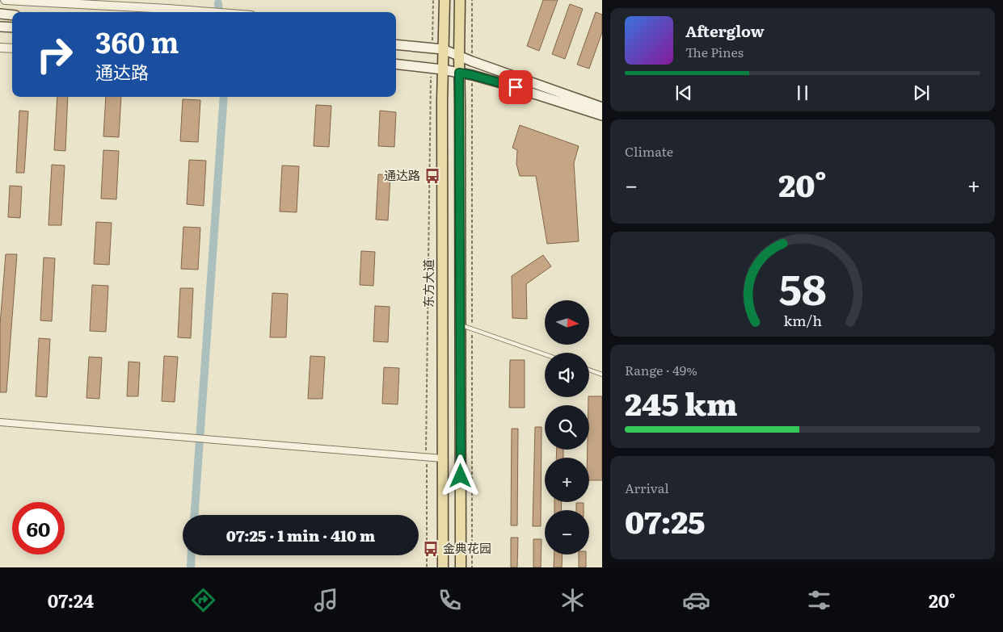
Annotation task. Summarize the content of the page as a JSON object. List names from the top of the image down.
{
  "streets": {
    "main road": ["东方大道"]
  },
  "places": {
    "bus stop": ["通达路", "金典花园"]
  },
  "north": "right",
  "page": {
    "turn": ["360 m", "通达路"],
    "song": ["Afterglow", "The Pines"],
    "tile": [
      "Climate",
      ["Range · 49%", "245 km"],
      ["Arrival", "07:25"]
    ],
    "heat": ["−", "20°", "+"],
    "map_buttons": ["+", "−"],
    "limit": "60",
    "trip": "07:25 · 1 min · 410 m",
    "tabs": ["07:24", "20°"],
    "gauge": ["58", "km/h"]
  }
}
